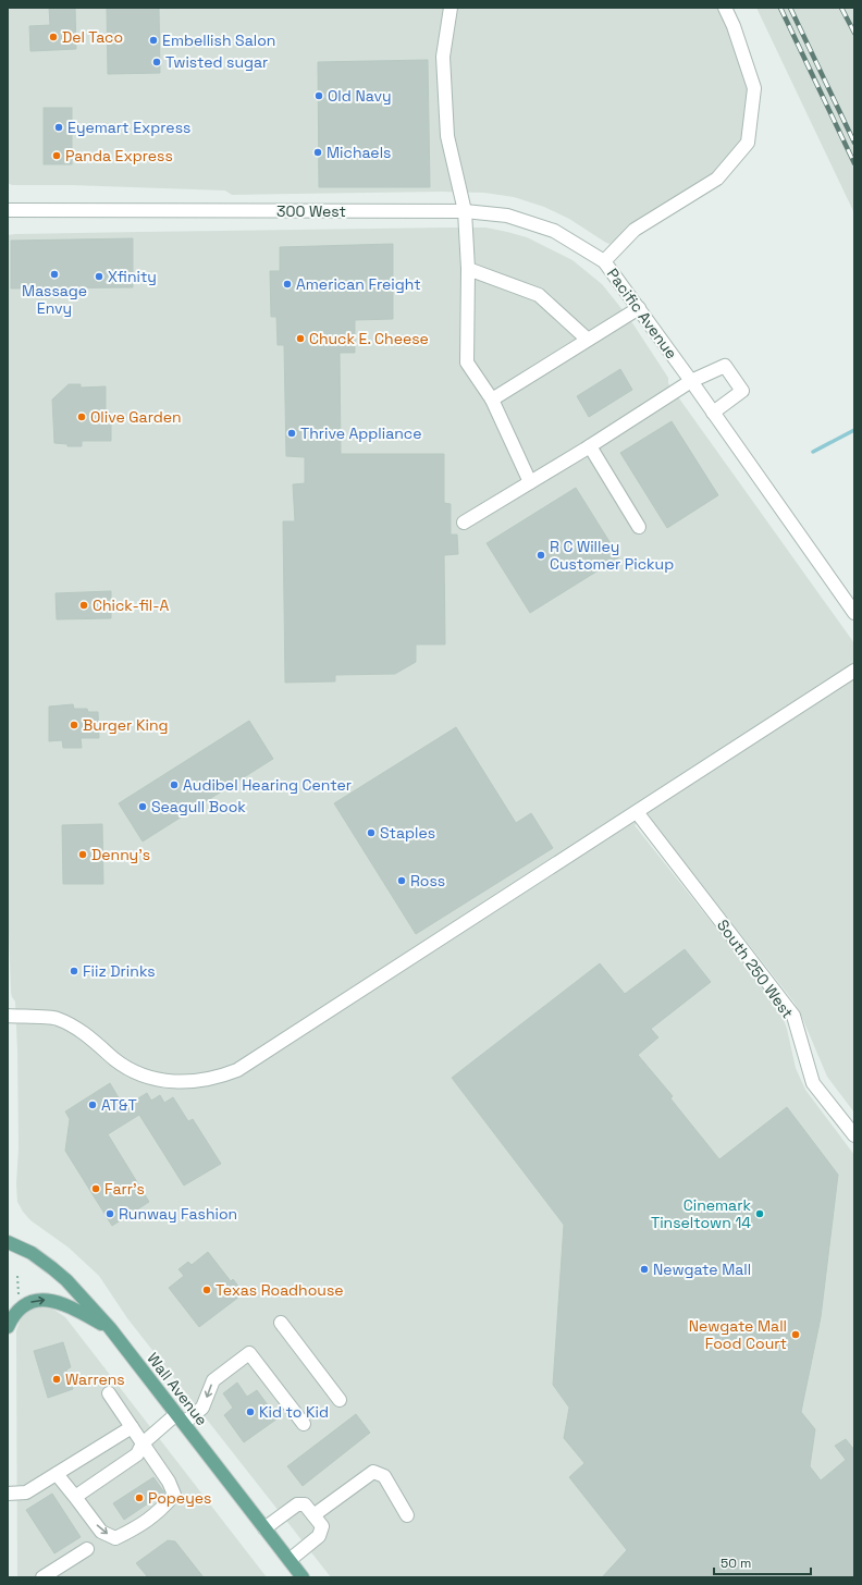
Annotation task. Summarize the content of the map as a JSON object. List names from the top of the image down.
{
  "streets": {
    "main road": ["Wall Avenue"],
    "street": ["300 West", "Pacific Avenue", "South 250 West"]
  },
  "crossings": [
    ["300 West", "Pacific Avenue"]
  ],
  "places": [
    "Del Taco",
    "Embellish Salon",
    "Twisted sugar",
    "Old Navy",
    "Eyemart Express",
    "Michaels",
    "Panda Express",
    "Massage Envy",
    "Xfinity",
    "American Freight",
    "Chuck E. Cheese",
    "Olive Garden",
    "Thrive Appliance",
    "R C Willey Customer Pickup",
    "Chick-fil-A",
    "Burger King",
    "Audibel Hearing Center",
    "Seagull Book",
    "Staples",
    "Denny's",
    "Ross",
    "Fiiz Drinks",
    "AT&T",
    "Farr's",
    "Runway Fashion",
    "Cinemark Tinseltown 14",
    "Newgate Mall",
    "Texas Roadhouse",
    "Newgate Mall Food Court",
    "Warrens",
    "Kid to Kid",
    "Popeyes"
  ],
  "scale_bar": "50 m"
}
